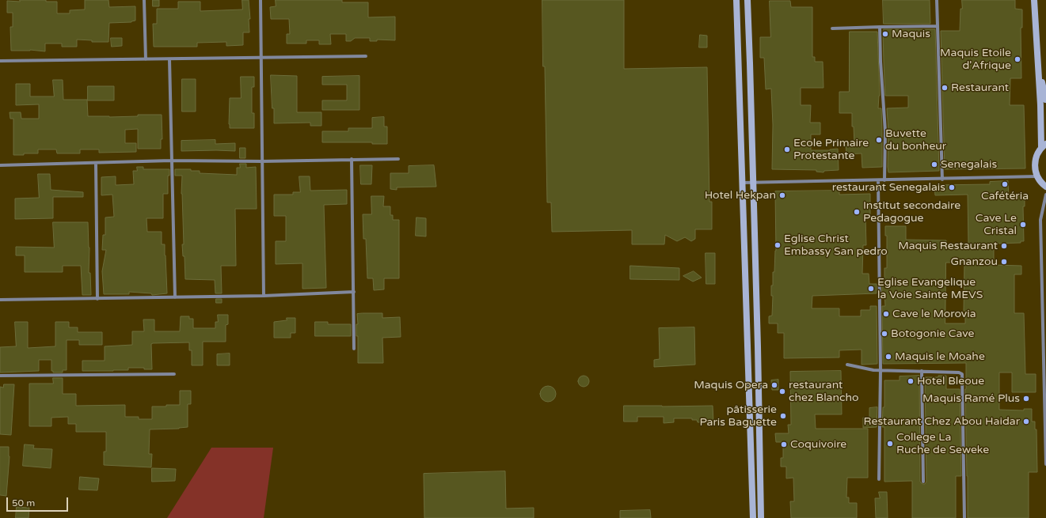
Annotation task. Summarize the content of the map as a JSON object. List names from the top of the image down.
{
  "places": [
    "Maquis",
    "Maquis Etoile d'Afrique",
    "Restaurant",
    "Buvette du bonheur",
    "Ecole Primaire Protestante",
    "Senegalais",
    "Cafétéria",
    "restaurant Senegalais",
    "Hotel Hekpan",
    "Institut secondaire Pedagogue",
    "Cave Le Cristal",
    "Eglise Christ Embassy San pedro",
    "Maquis Restaurant",
    "Gnanzou",
    "Eglise Evangelique la Voie Sainte MEVS",
    "Cave le Morovia",
    "Botogonie Cave",
    "Maquis le Moahe",
    "Hotel Bleoue",
    "Maquis Opera",
    "restaurant chez Blancho",
    "Maquis Ramé Plus",
    "pâtisserie Paris Baguette",
    "Restaurant Chez Abou Haidar",
    "College La Ruche de Seweke",
    "Coquivoire"
  ],
  "scale_bar": "50 m"
}
